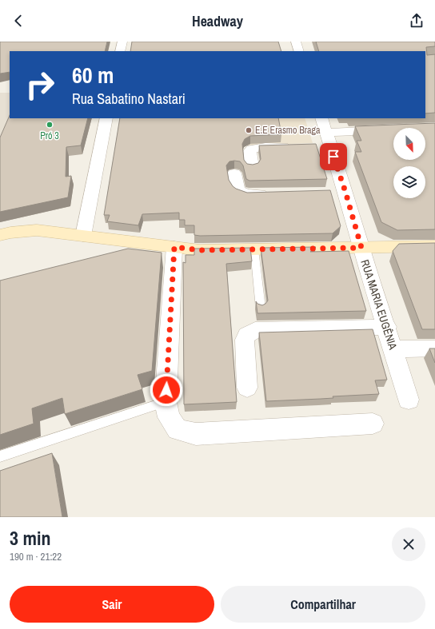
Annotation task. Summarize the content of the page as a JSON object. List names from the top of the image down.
{
  "streets": {
    "street": ["RUA MARIA EUGÊNIA"]
  },
  "places": ["Pró 3", "E.E Erasmo Braga"],
  "north": "bottom right",
  "page": {
    "header": "Headway",
    "turn": ["60 m", "Rua Sabatino Nastari"],
    "heading": ["3 min", "190 m · 21:22"],
    "buttons": ["Sair", "Compartilhar"]
  }
}
